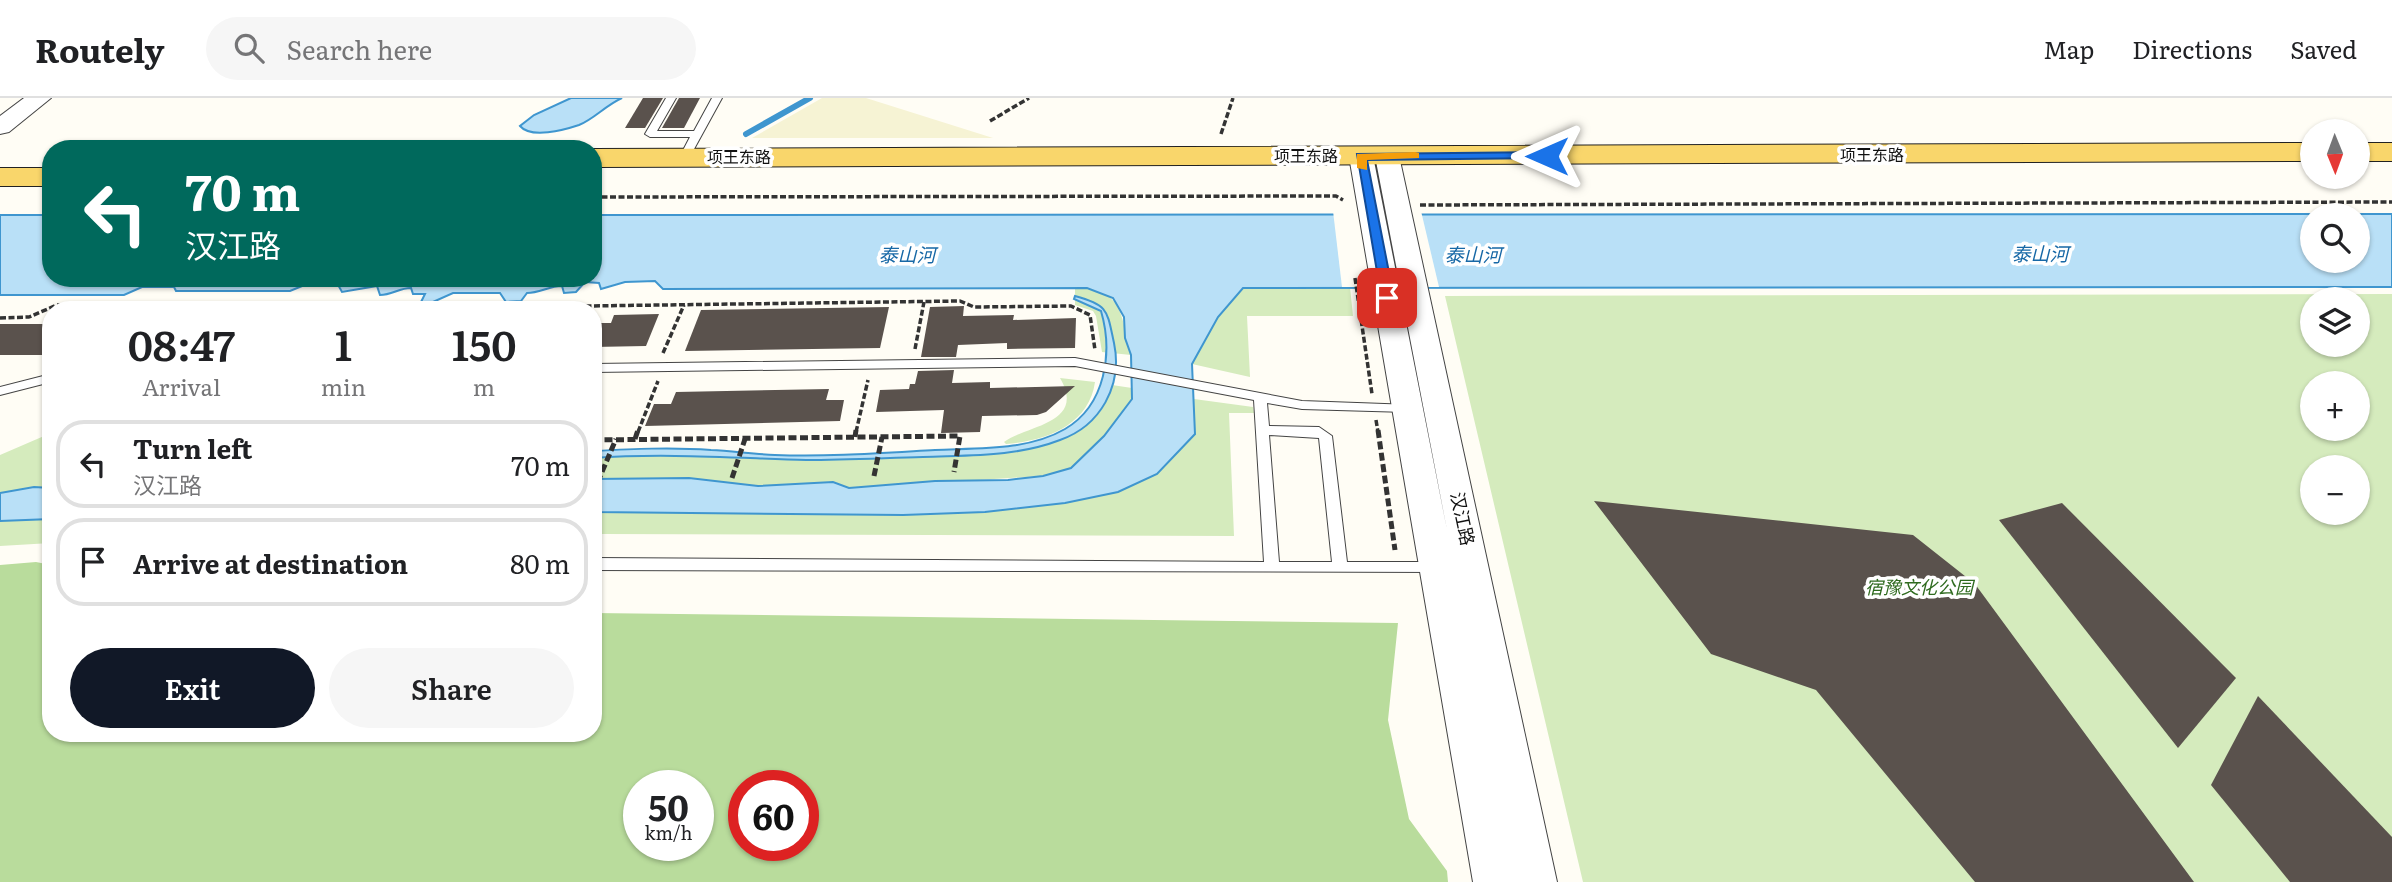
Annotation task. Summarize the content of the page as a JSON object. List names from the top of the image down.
{
  "streets": {
    "main road": ["项王东路"],
    "street": ["汉江路"]
  },
  "crossings": [
    ["项王东路", "汉江路"]
  ],
  "water": ["泰山河"],
  "parks": ["宿豫文化公园"],
  "north": "bottom",
  "page": {
    "header": "Routely",
    "search": "Search here",
    "nav": ["Map", "Directions", "Saved"],
    "map_buttons": ["+", "−"],
    "turn": ["70 m", "汉江路"],
    "eta": [
      "08:47",
      "Arrival",
      "1",
      "min",
      "150",
      "m"
    ],
    "list": [
      {
        "name": "Turn left",
        "note": "汉江路",
        "value": "70 m"
      },
      {
        "name": "Arrive at destination",
        "value": "80 m"
      }
    ],
    "buttons": ["Exit", "Share"],
    "speed": "50 km/h",
    "limit": "60"
  }
}
